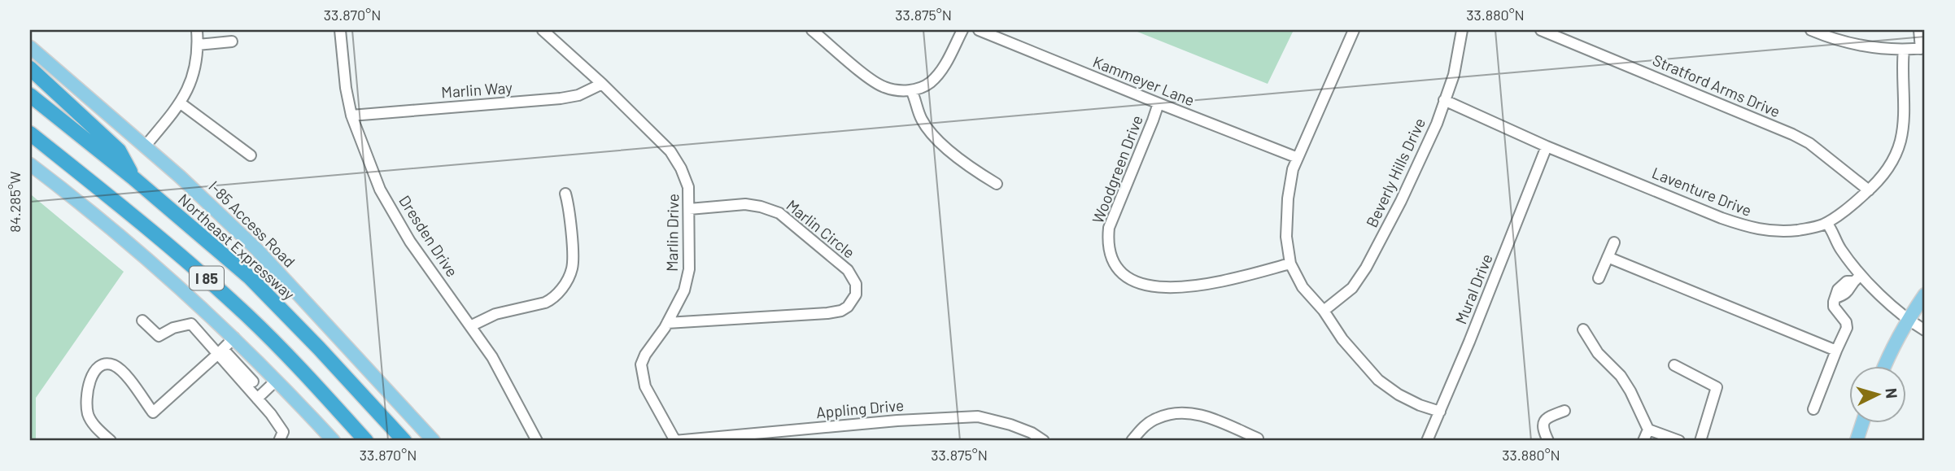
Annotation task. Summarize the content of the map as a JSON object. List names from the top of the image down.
{
  "streets": {
    "highway": ["Northeast Expressway", "I 85"],
    "main road": ["I-85 Access Road"],
    "street": [
      "Kammeyer Lane",
      "Stratford Arms Drive",
      "Marlin Way",
      "Woodgreen Drive",
      "Beverly Hills Drive",
      "Laventure Drive",
      "Marlin Circle",
      "Marlin Drive",
      "Dresden Drive",
      "Mural Drive",
      "Appling Drive"
    ]
  },
  "crossings": [
    ["Kammeyer Lane", "Woodgreen Drive"],
    ["Stratford Arms Drive", "Laventure Drive"],
    ["Marlin Way", "Marlin Drive"],
    ["Marlin Way", "Dresden Drive"],
    ["Beverly Hills Drive", "Laventure Drive"],
    ["Laventure Drive", "Mural Drive"],
    ["Marlin Circle", "Marlin Drive"],
    ["Marlin Drive", "Appling Drive"]
  ],
  "north": "right",
  "coordinates": [
    "33.870°N",
    "33.875°N",
    "33.880°N",
    "84.285°W"
  ]
}
